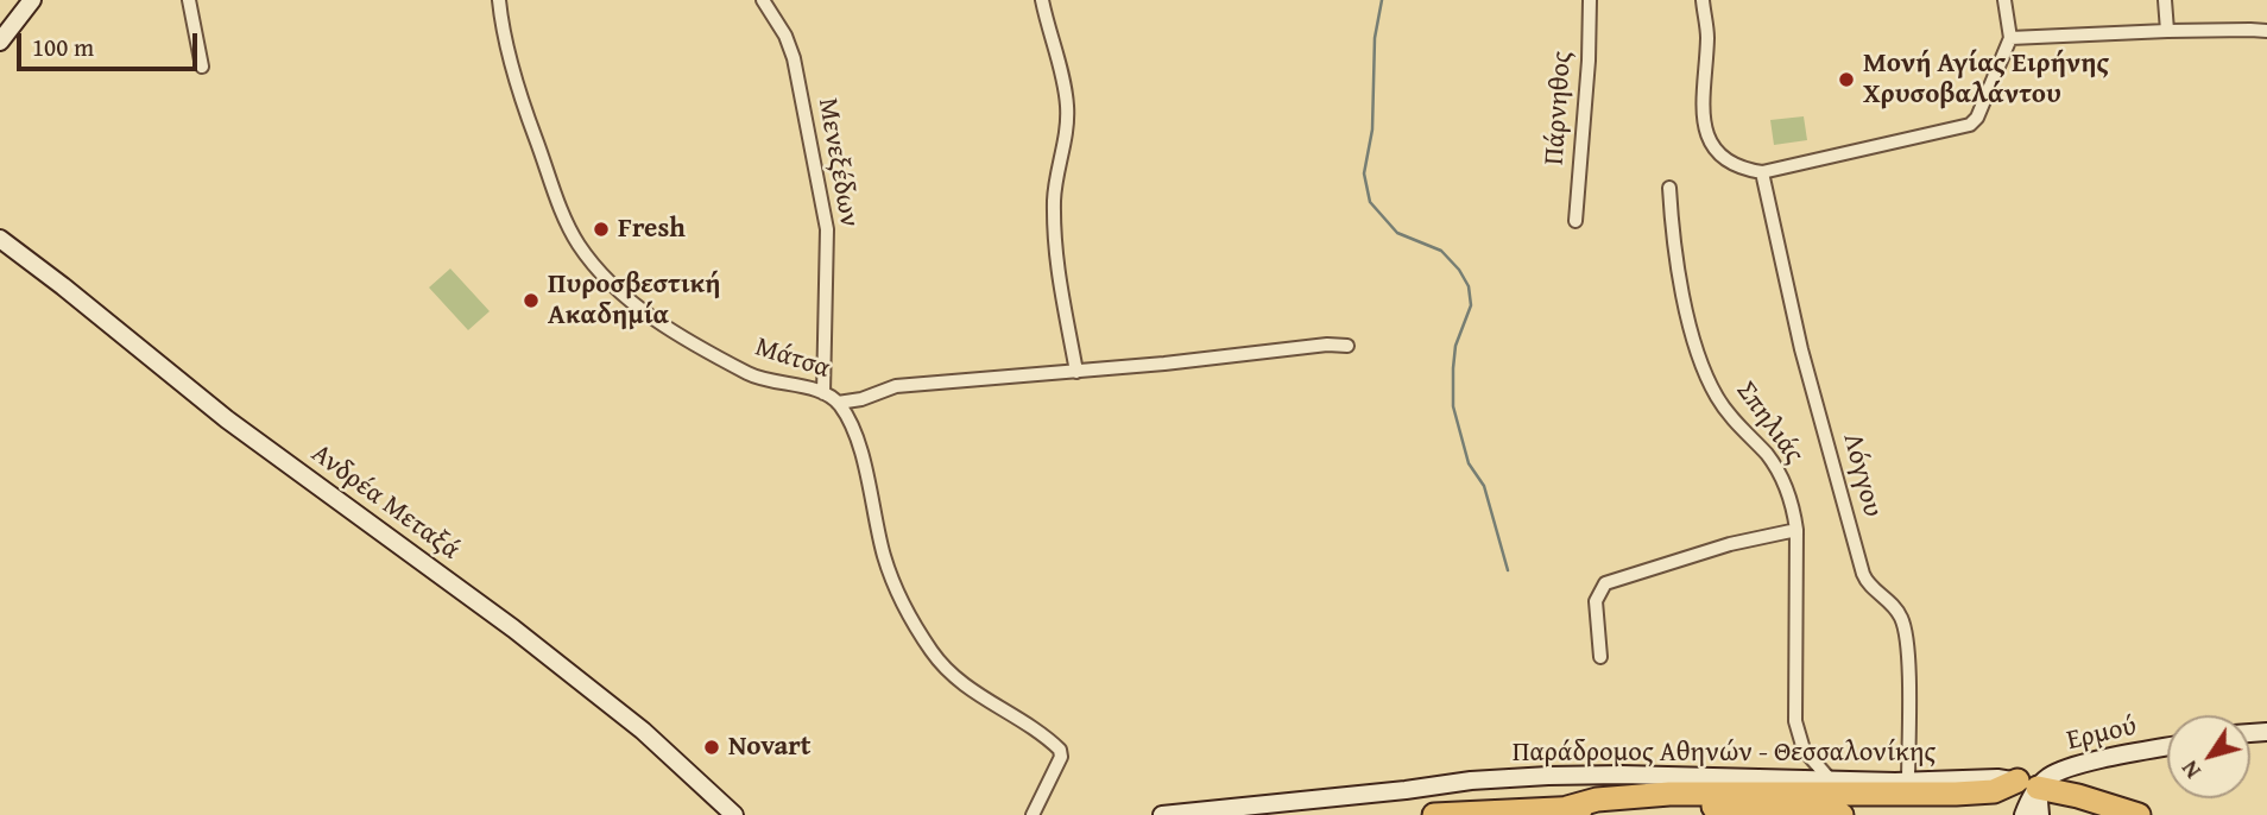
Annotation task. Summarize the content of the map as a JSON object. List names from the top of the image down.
{
  "streets": {
    "street": [
      "Πάρνηθος",
      "Μενεξέδων",
      "Μάτσα",
      "Σπηλιάς",
      "Λόγγου",
      "Ανδρέα Μεταξά",
      "Ερμού",
      "Παράδρομος Αθηνών - Θεσσαλονίκης"
    ]
  },
  "crossings": [
    ["Μενεξέδων", "Μάτσα"],
    ["Σπηλιάς", "Παράδρομος Αθηνών - Θεσσαλονίκης"],
    ["Λόγγου", "Παράδρομος Αθηνών - Θεσσαλονίκης"],
    ["Ερμού", "Παράδρομος Αθηνών - Θεσσαλονίκης"]
  ],
  "places": [
    "Μονή Αγίας Ειρήνης Χρυσοβαλάντου",
    "Fresh",
    "Πυροσβεστική Ακαδημία",
    "Novart"
  ],
  "scale_bar": "100 m",
  "north": "bottom left"
}
